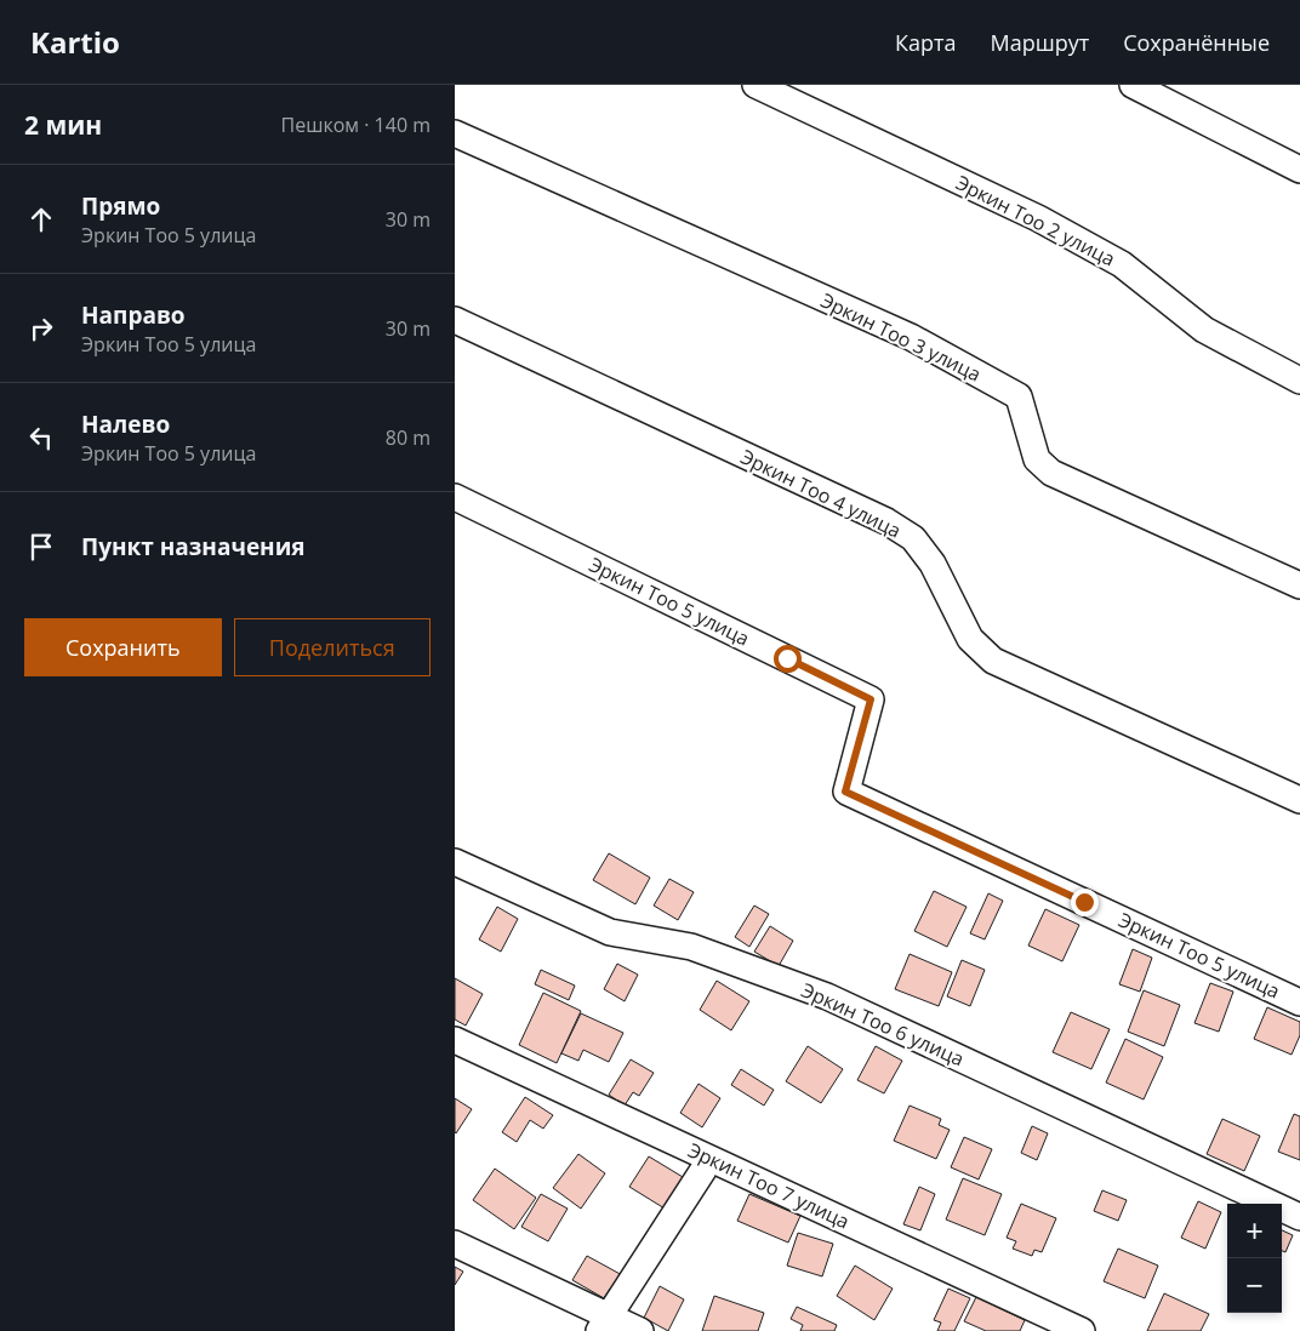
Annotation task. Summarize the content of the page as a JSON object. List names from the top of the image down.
{
  "streets": {
    "street": [
      "Эркин Тоо 2 улица",
      "Эркин Тоо 3 улица",
      "Эркин Тоо 4 улица",
      "Эркин Тоо 5 улица",
      "Эркин Тоо 6 улица",
      "Эркин Тоо 7 улица"
    ]
  },
  "page": {
    "header": "Kartio",
    "nav": ["Карта", "Маршрут", "Сохранённые"],
    "heading": ["2 мин", "Пешком · 140 m"],
    "list": [
      ["Прямо", "Эркин Тоо 5 улица", "30 m"],
      ["Направо", "Эркин Тоо 5 улица", "30 m"],
      ["Налево", "Эркин Тоо 5 улица", "80 m"],
      "Пункт назначения"
    ],
    "buttons": ["Сохранить", "Поделиться"],
    "map_buttons": ["+", "−"]
  }
}
